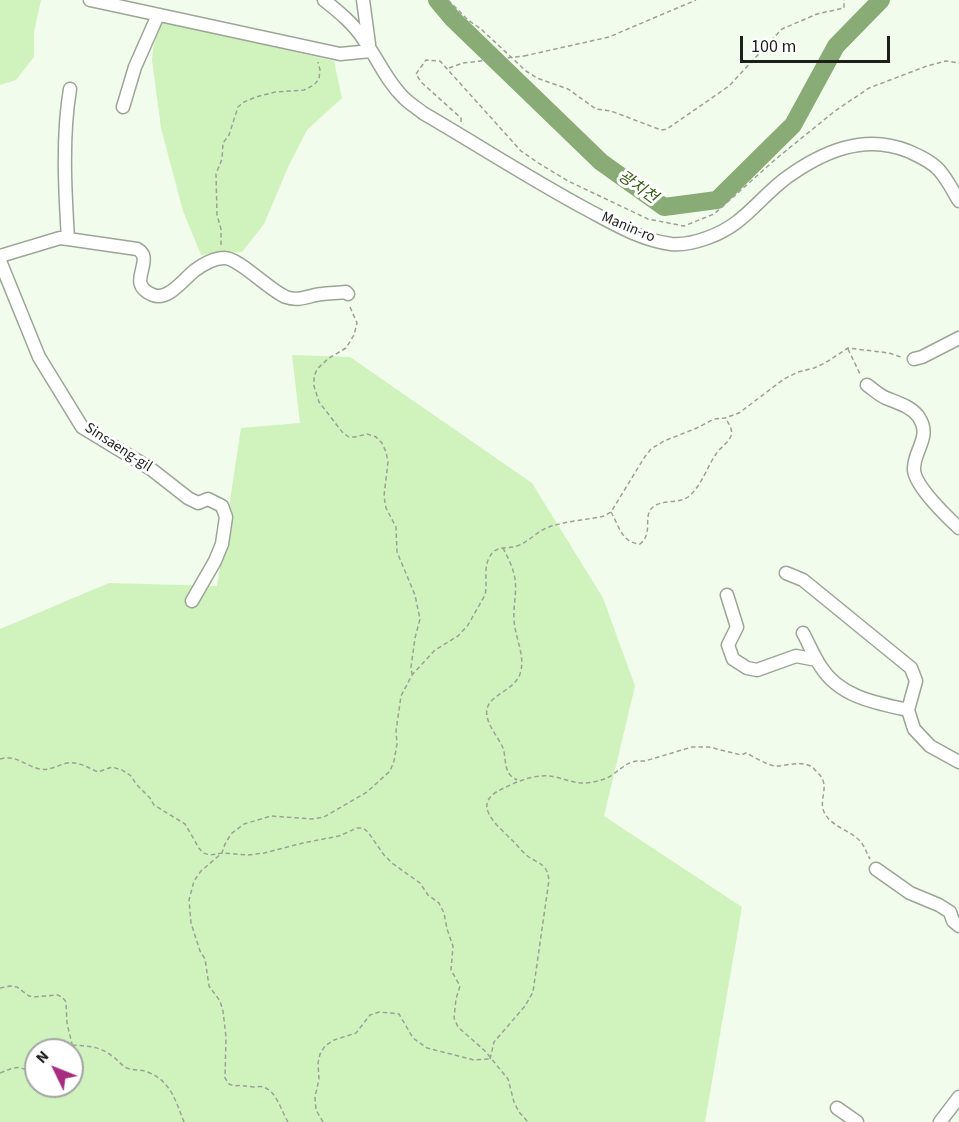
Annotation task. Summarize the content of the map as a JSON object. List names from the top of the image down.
{
  "streets": {
    "street": ["Manin-ro", "Sinsaeng-gil"]
  },
  "water": ["광치천"],
  "scale_bar": "100 m",
  "north": "top left"
}
